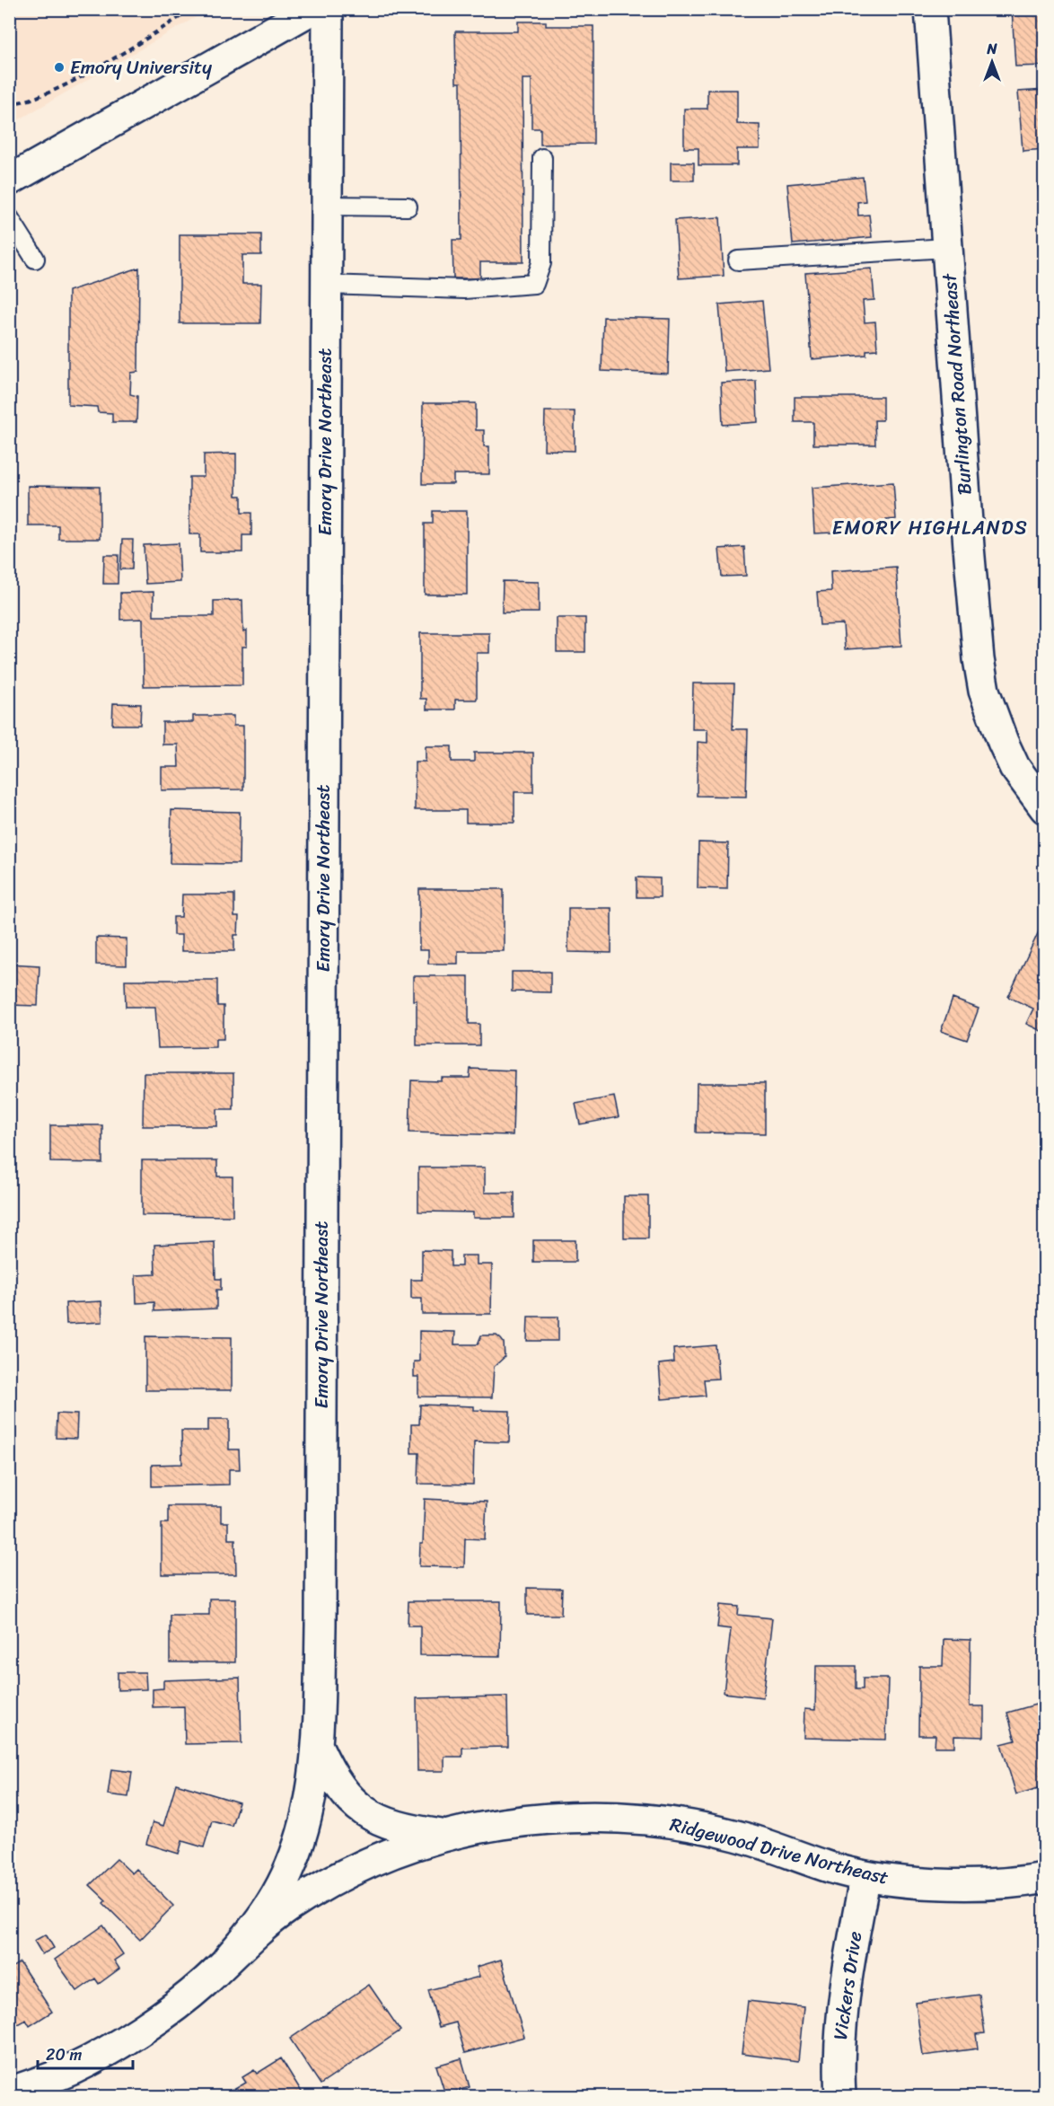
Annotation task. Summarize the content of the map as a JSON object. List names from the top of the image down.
{
  "streets": {
    "street": [
      "Burlington Road Northeast",
      "Emory Drive Northeast",
      "Ridgewood Drive Northeast",
      "Vickers Drive"
    ]
  },
  "crossings": [
    ["Emory Drive Northeast", "Ridgewood Drive Northeast"],
    ["Ridgewood Drive Northeast", "Vickers Drive"]
  ],
  "districts": ["EMORY HIGHLANDS"],
  "places": ["Emory University"],
  "scale_bar": "20 m",
  "north": "top"
}
